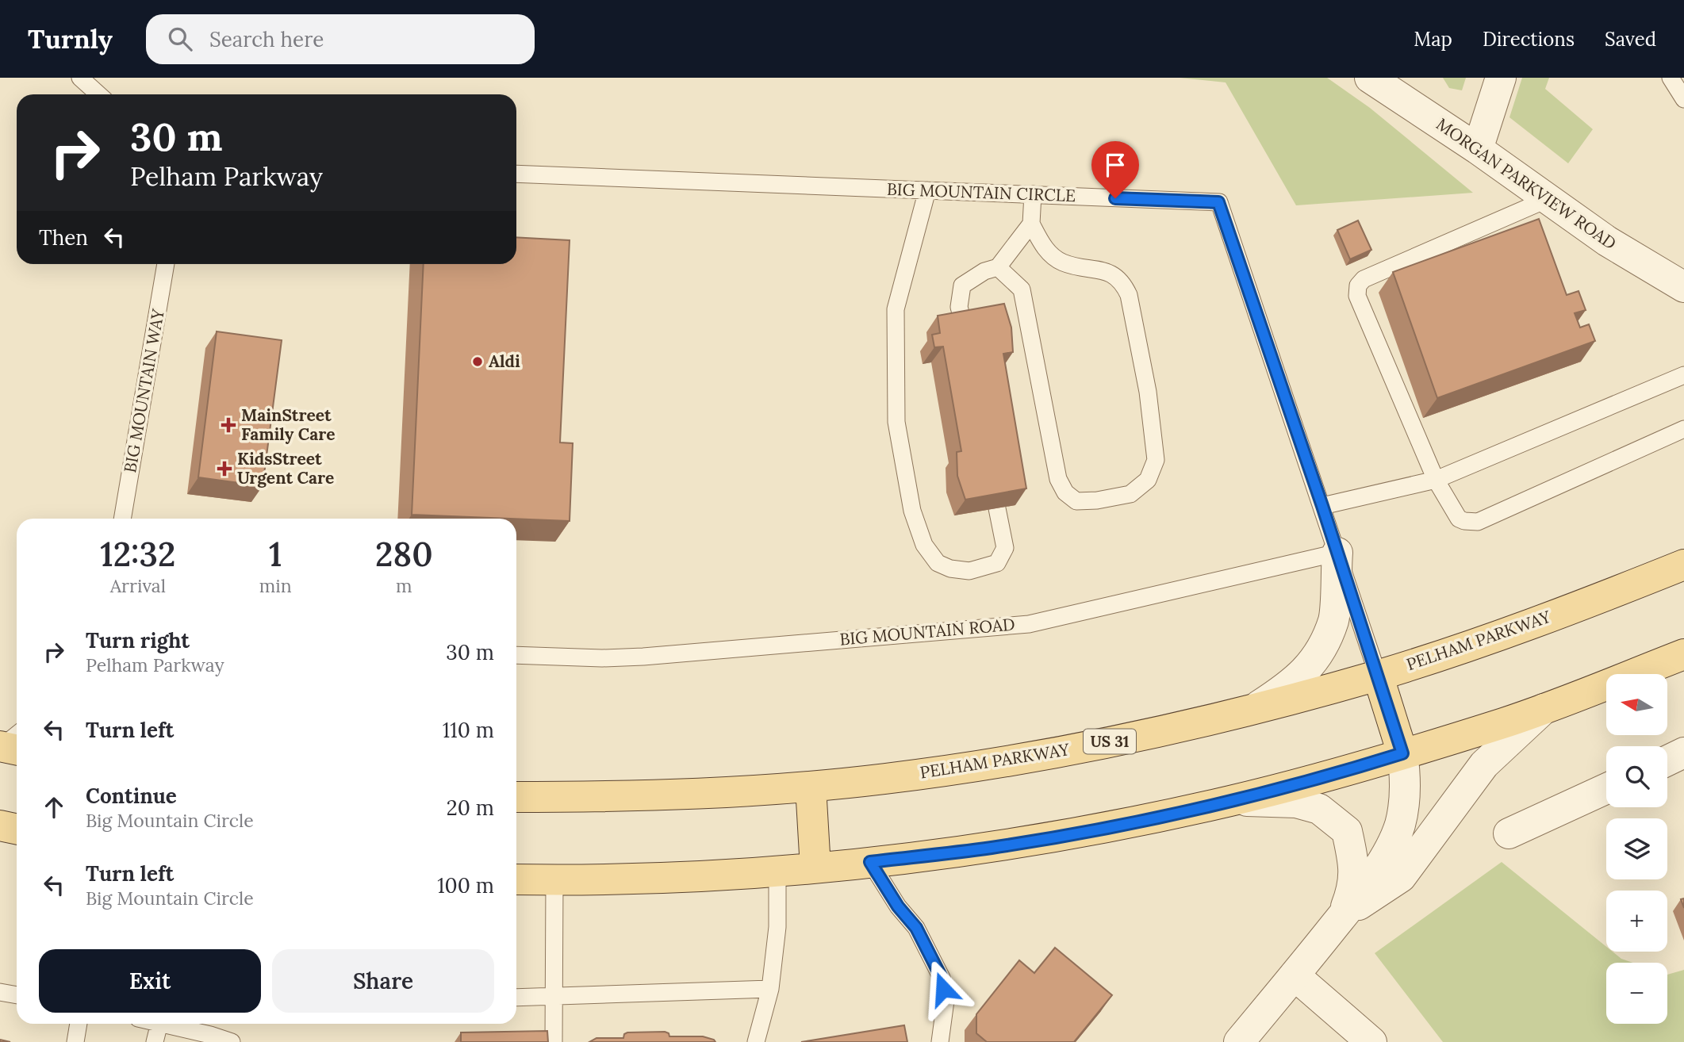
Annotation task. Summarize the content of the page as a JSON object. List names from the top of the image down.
{
  "streets": {
    "main road": ["PELHAM PARKWAY", "US 31"],
    "street": ["MORGAN PARKVIEW ROAD"],
    "lane": ["BIG MOUNTAIN CIRCLE", "BIG MOUNTAIN WAY", "BIG MOUNTAIN ROAD"]
  },
  "crossings": [
    ["BIG MOUNTAIN CIRCLE", "BIG MOUNTAIN ROAD"],
    ["BIG MOUNTAIN CIRCLE", "PELHAM PARKWAY"]
  ],
  "places": {
    "other": ["Aldi"],
    "health": ["MainStreet Family Care", "KidsStreet Urgent Care"]
  },
  "north": "left",
  "page": {
    "header": "Turnly",
    "search": "Search here",
    "nav": ["Map", "Directions", "Saved"],
    "turn": ["30 m", "Pelham Parkway"],
    "then": "Then",
    "eta": [
      "12:32",
      "Arrival",
      "1",
      "min",
      "280",
      "m"
    ],
    "list": [
      {
        "name": "Turn right",
        "note": "Pelham Parkway",
        "value": "30 m"
      },
      {
        "name": "Turn left",
        "value": "110 m"
      },
      {
        "name": "Continue",
        "note": "Big Mountain Circle",
        "value": "20 m"
      },
      {
        "name": "Turn left",
        "note": "Big Mountain Circle",
        "value": "100 m"
      }
    ],
    "map_buttons": ["+", "−"],
    "buttons": ["Exit", "Share"]
  }
}
